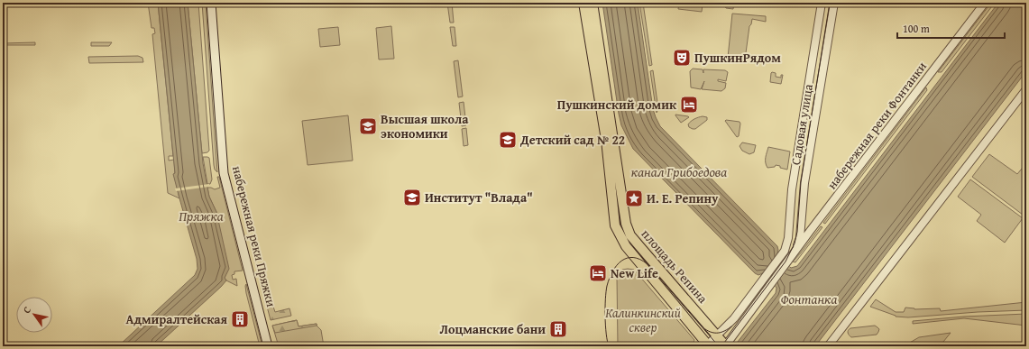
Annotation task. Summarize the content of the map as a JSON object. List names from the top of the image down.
{
  "streets": {
    "main road": ["набережная реки Пряжки", "площадь Репина"],
    "street": ["Садовая улица", "набережная реки Фонтанки"]
  },
  "crossings": [
    ["Садовая улица", "набережная реки Фонтанки"],
    ["Садовая улица", "площадь Репина"],
    ["набережная реки Фонтанки", "площадь Репина"]
  ],
  "water": ["канал Грибоедова", "Пряжка", "Фонтанка"],
  "parks": ["Калинкинский сквер"],
  "places": {
    "theatre": ["ПушкинРядом"],
    "hotel": ["Пушкинский домик", "New Life"],
    "school or university": ["Высшая школа экономики", "Детский сад № 22", "Институт \"Влада\""],
    "place": ["И. Е. Репину"],
    "building": ["Адмиралтейская", "Лоцманские бани"]
  },
  "scale_bar": "100 m",
  "north": "top left"
}
